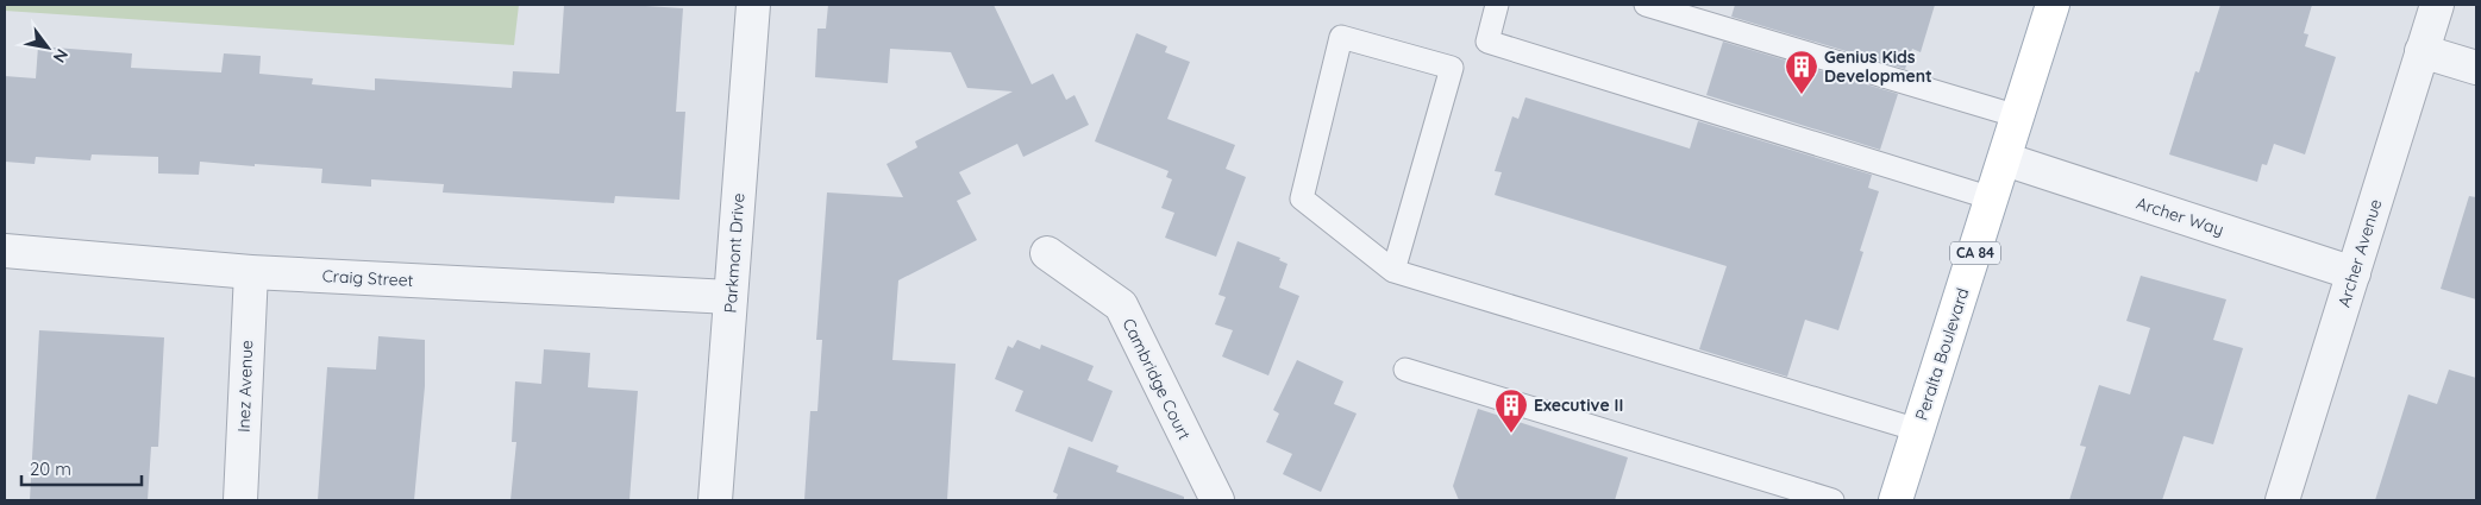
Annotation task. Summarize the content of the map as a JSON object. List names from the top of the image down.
{
  "streets": {
    "main road": ["CA 84", "Peralta Boulevard"],
    "street": [
      "Archer Way",
      "Parkmont Drive",
      "Archer Avenue",
      "Craig Street",
      "Cambridge Court",
      "Inez Avenue"
    ]
  },
  "crossings": [
    ["Archer Way", "Archer Avenue"],
    ["Archer Way", "Peralta Boulevard"],
    ["Parkmont Drive", "Craig Street"],
    ["Craig Street", "Inez Avenue"]
  ],
  "places": {
    "building": ["Genius Kids Development", "Executive II"]
  },
  "scale_bar": "20 m",
  "north": "bottom right"
}
